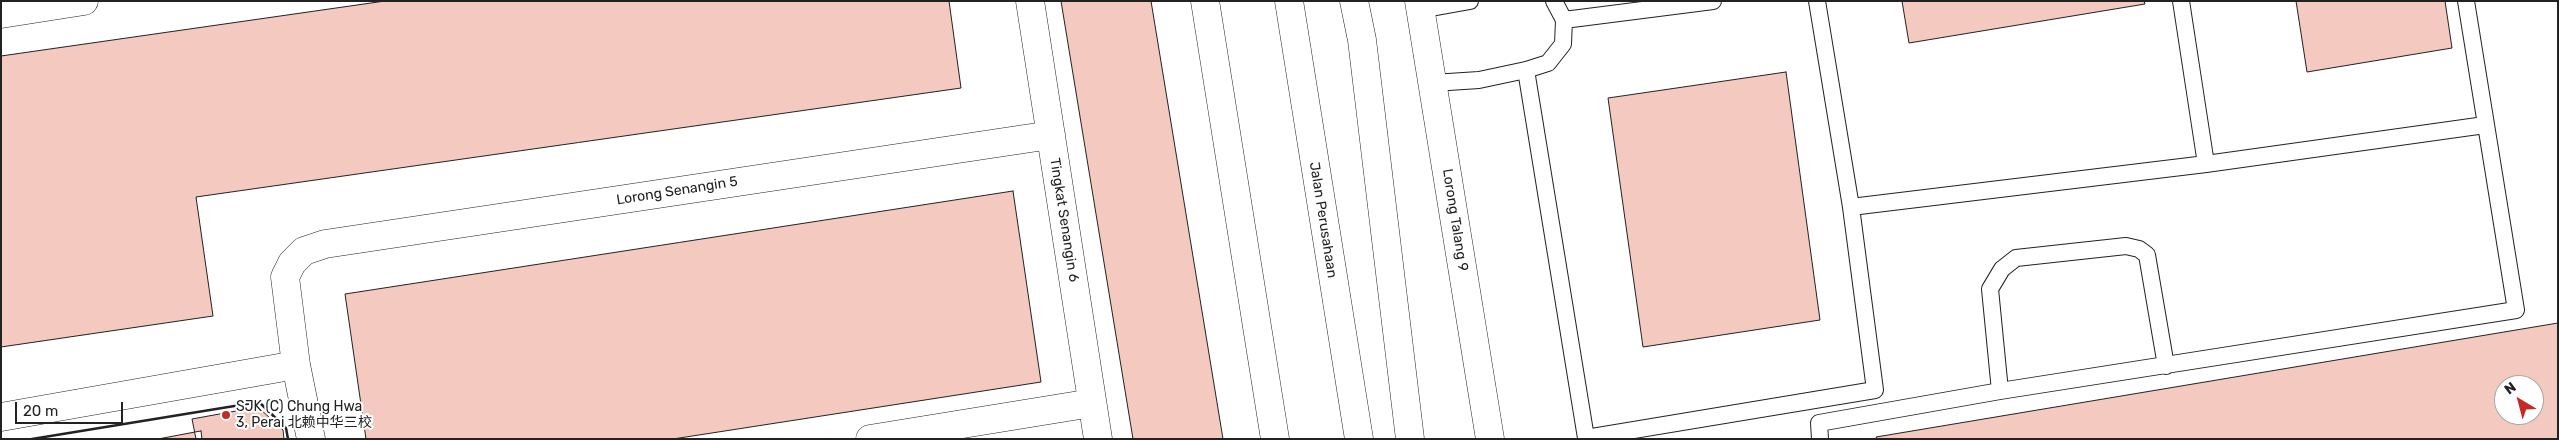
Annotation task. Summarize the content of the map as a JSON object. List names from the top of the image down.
{
  "streets": {
    "main road": [
      "Lorong Senangin 5",
      "Tingkat Senangin 6",
      "Jalan Perusahaan",
      "Lorong Talang 9"
    ]
  },
  "crossings": [
    ["Lorong Senangin 5", "Tingkat Senangin 6"]
  ],
  "places": ["SJK (C) Chung Hwa 3, Perai 北赖中华三校"],
  "scale_bar": "20 m",
  "north": "top left"
}
